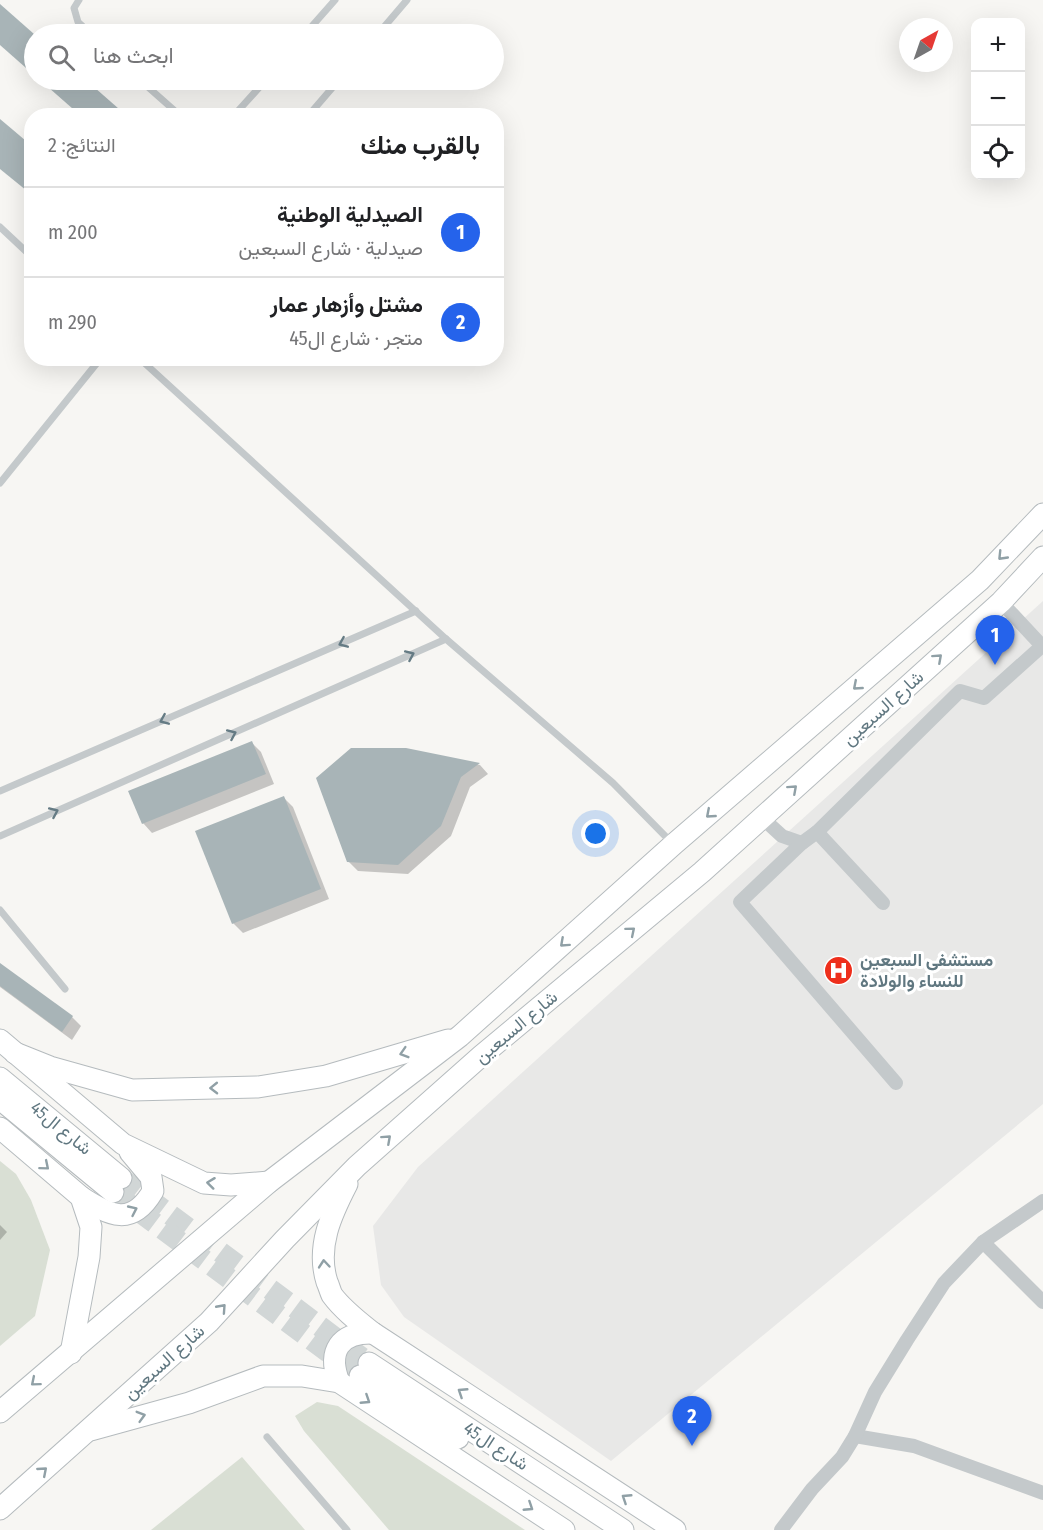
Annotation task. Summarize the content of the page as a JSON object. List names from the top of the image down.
{
  "streets": {
    "main road": ["شارع السبعين", "شارع ال45"]
  },
  "places": {
    "hospital": ["مستشفى السبعين للنساء والولادة"]
  },
  "north": "top right",
  "page": {
    "map_buttons": ["+", "−"],
    "search": "ابحث هنا",
    "heading": ["بالقرب منك", "النتائج: 2"],
    "list": [
      {
        "mark": "1",
        "name": "الصيدلية الوطنية",
        "note": "صيدلية · شارع السبعين",
        "value": "200 m"
      },
      {
        "mark": "2",
        "name": "مشتل وأزهار عمار",
        "note": "متجر · شارع ال45",
        "value": "290 m"
      }
    ],
    "pins": ["1", "2"]
  }
}
